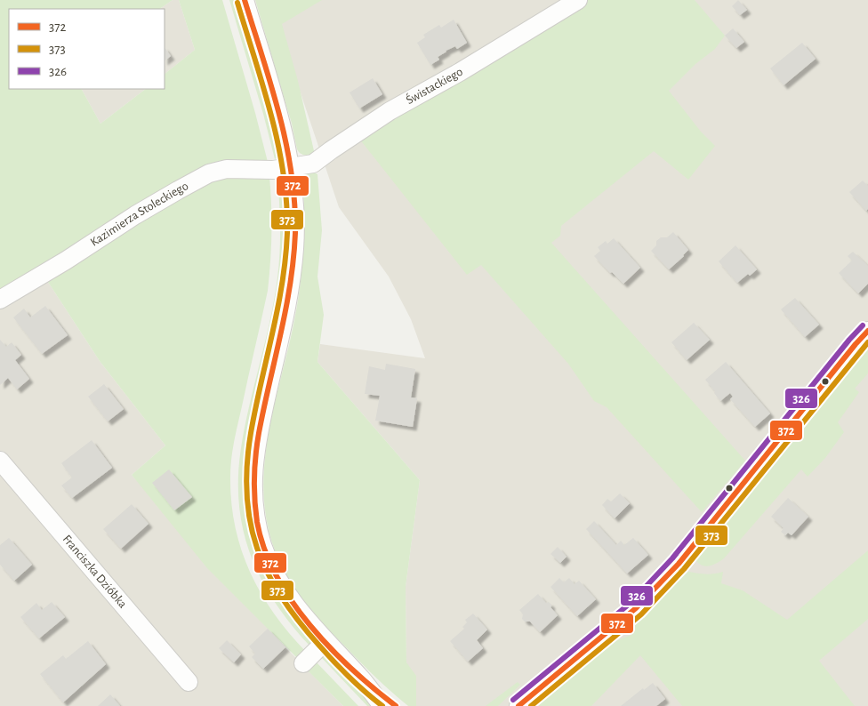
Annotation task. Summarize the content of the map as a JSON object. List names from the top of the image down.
{
  "streets": {
    "street": ["Świstackiego", "Kazimierza Stoleckiego", "Franciszka Dzióbka"]
  },
  "crossings": [
    ["Świstackiego", "Kazimierza Stoleckiego"]
  ],
  "lines": ["transit line 372", "transit line 373", "transit line 326"],
  "legend": ["372", "373", "326"]
}
